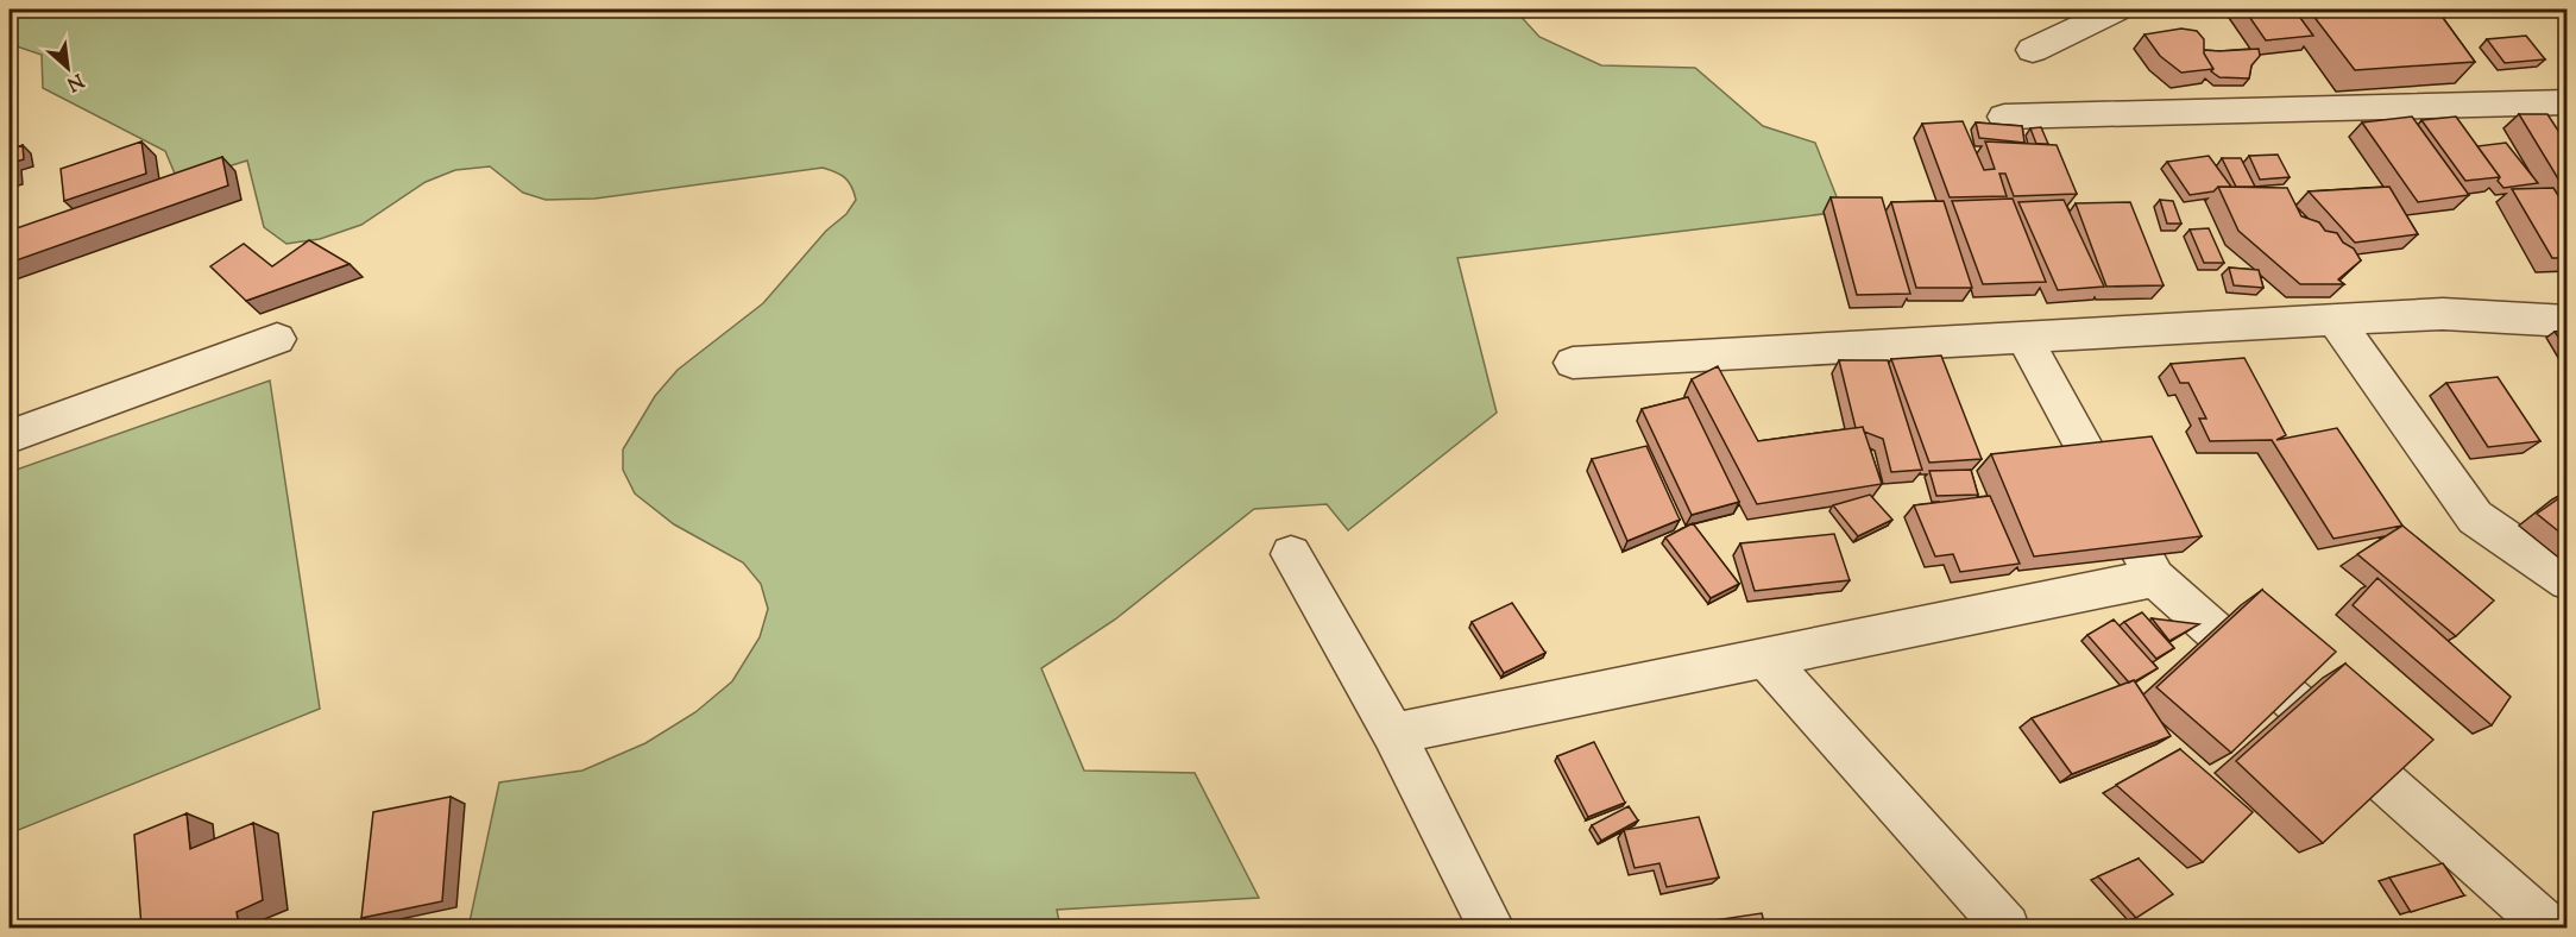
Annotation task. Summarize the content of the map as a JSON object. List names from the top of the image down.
{
  "north": "bottom right"
}
